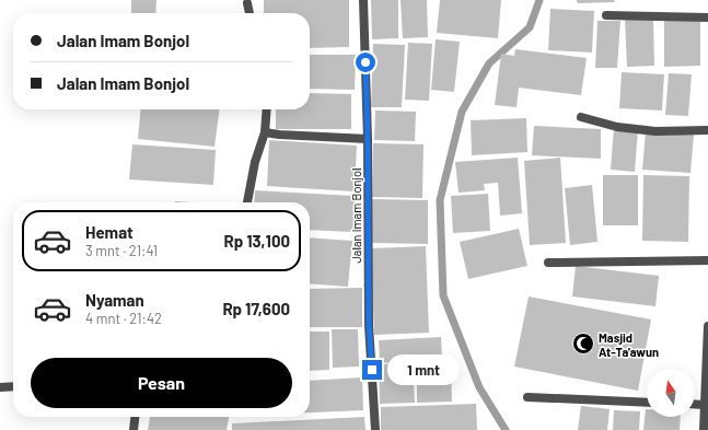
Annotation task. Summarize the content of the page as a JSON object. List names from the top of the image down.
{
  "streets": {
    "street": ["Jalan Imam Bonjol"]
  },
  "places": {
    "mosque": ["Masjid At-Ta'awun"]
  },
  "north": "top",
  "page": {
    "banner": ["Jalan Imam Bonjol", "Jalan Imam Bonjol"],
    "list": [
      {
        "name": "Hemat",
        "note": "3 mnt · 21:41",
        "value": "Rp 13,100"
      },
      {
        "name": "Nyaman",
        "note": "4 mnt · 21:42",
        "value": "Rp 17,600"
      }
    ],
    "buttons": "Pesan",
    "bubble": "1 mnt"
  }
}
